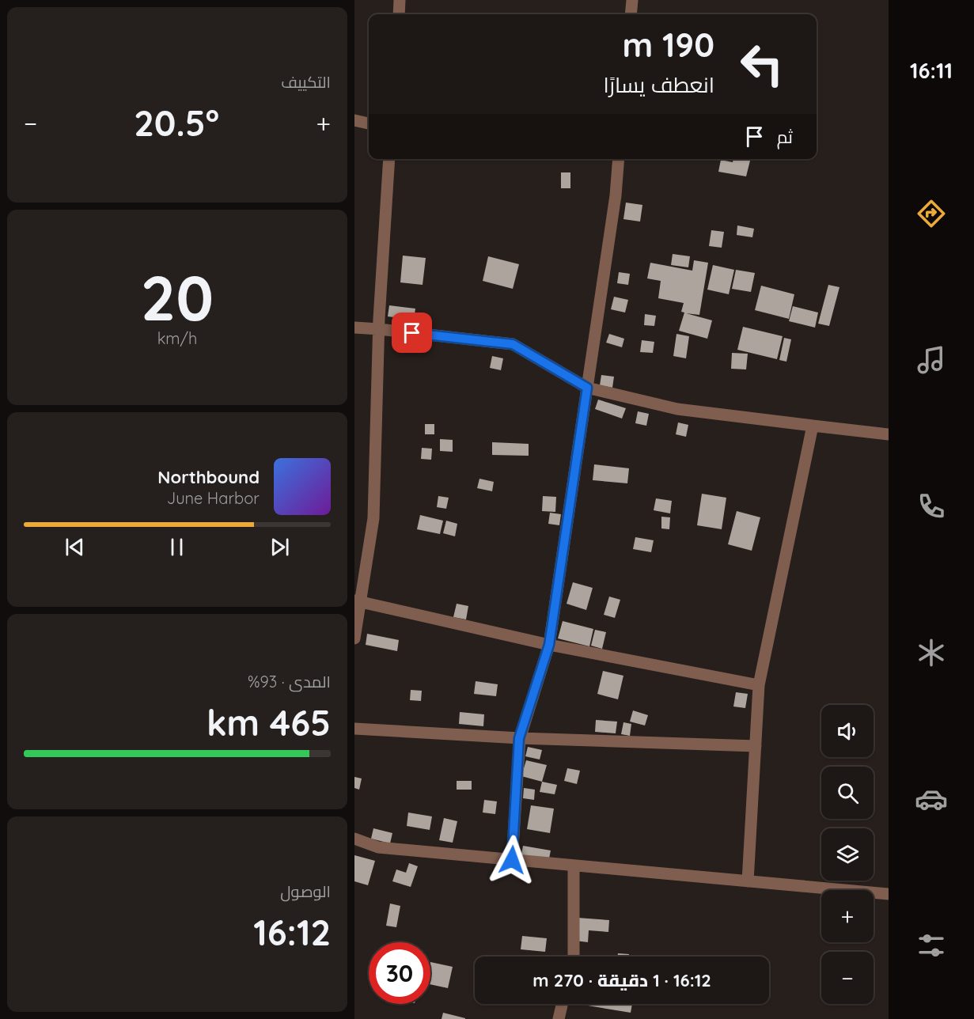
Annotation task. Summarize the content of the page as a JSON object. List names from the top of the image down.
{
  "page": {
    "tabs": "16:11",
    "tile": [
      "التكييف",
      ["20", "km/h"],
      ["المدى · 93%", "465 km"],
      ["الوصول", "16:12"]
    ],
    "turn": ["190 m", "انعطف يسارًا"],
    "heat": ["−", "20.5°", "+"],
    "then": "ثم",
    "song": ["Northbound", "June Harbor"],
    "map_buttons": ["+", "−"],
    "limit": "30",
    "trip": "16:12 · 1 دقيقة · 270 m"
  }
}
